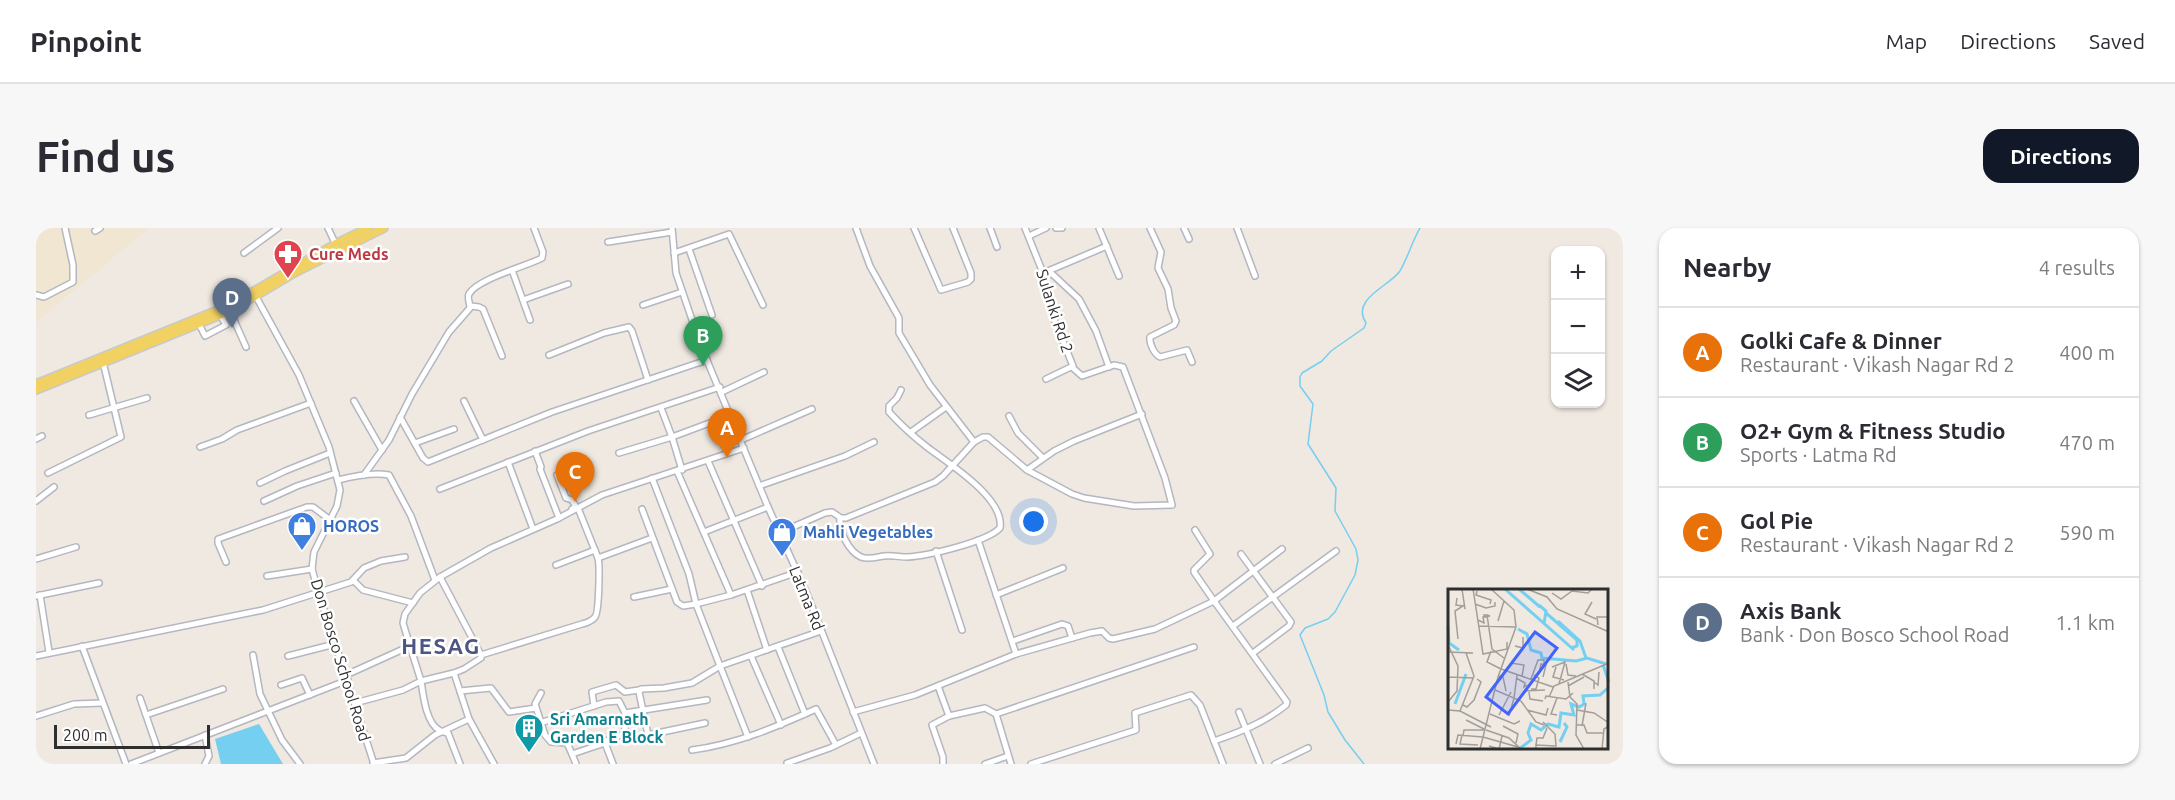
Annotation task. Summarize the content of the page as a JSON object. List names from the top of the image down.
{
  "streets": {
    "street": ["Sulanki Rd 2", "Latma Rd", "Don Bosco School Road"]
  },
  "districts": ["HESAG"],
  "places": {
    "pharmacy": ["Cure Meds"],
    "shop": ["HOROS", "Mahli Vegetables"],
    "building": ["Sri Amarnath Garden E Block"]
  },
  "scale_bar": "200 m",
  "page": {
    "header": "Pinpoint",
    "nav": ["Map", "Directions", "Saved"],
    "buttons": "Directions",
    "title": "Find us",
    "heading": ["Nearby", "4 results"],
    "map_buttons": ["+", "−"],
    "pins": [
      "D",
      "B",
      "A",
      "C"
    ],
    "list": [
      {
        "mark": "A",
        "name": "Golki Cafe & Dinner",
        "note": "Restaurant · Vikash Nagar Rd 2",
        "value": "400 m"
      },
      {
        "mark": "B",
        "name": "O2+ Gym & Fitness Studio",
        "note": "Sports · Latma Rd",
        "value": "470 m"
      },
      {
        "mark": "C",
        "name": "Gol Pie",
        "note": "Restaurant · Vikash Nagar Rd 2",
        "value": "590 m"
      },
      {
        "mark": "D",
        "name": "Axis Bank",
        "note": "Bank · Don Bosco School Road",
        "value": "1.1 km"
      }
    ],
    "scale": "200 m"
  }
}
